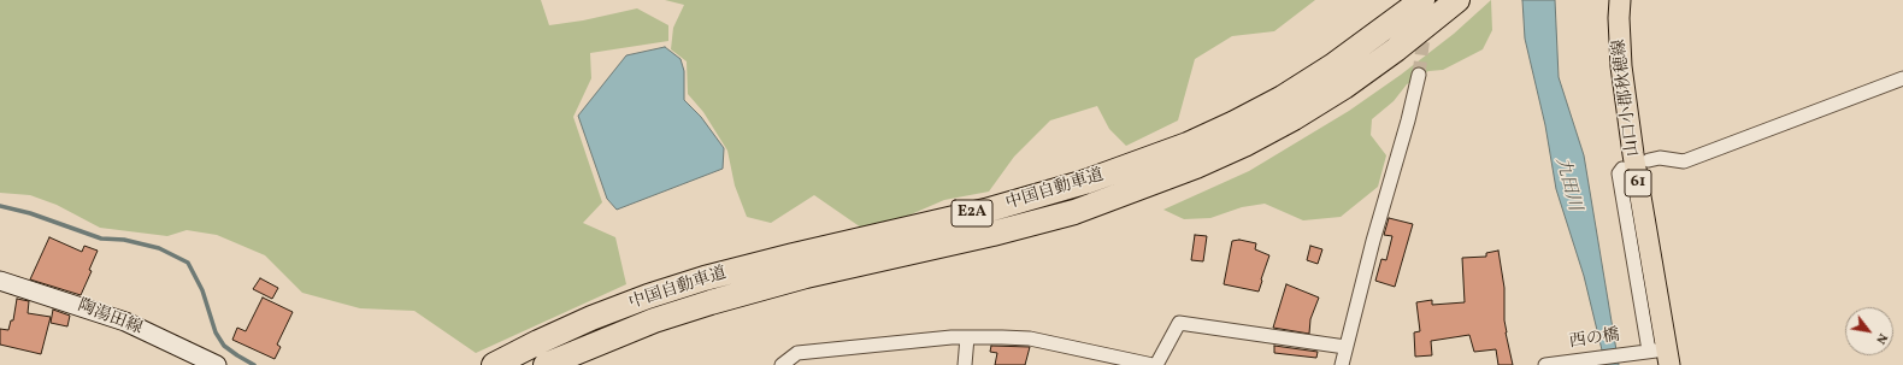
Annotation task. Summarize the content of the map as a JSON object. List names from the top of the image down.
{
  "streets": {
    "highway": ["中国自動車道", "E2A"],
    "main road": ["山口小郡秋穂線", "61", "陶湯田線"],
    "street": ["西の橋"]
  },
  "crossings": [
    ["山口小郡秋穂線", "西の橋"]
  ],
  "water": ["九田川"],
  "north": "bottom right"
}
